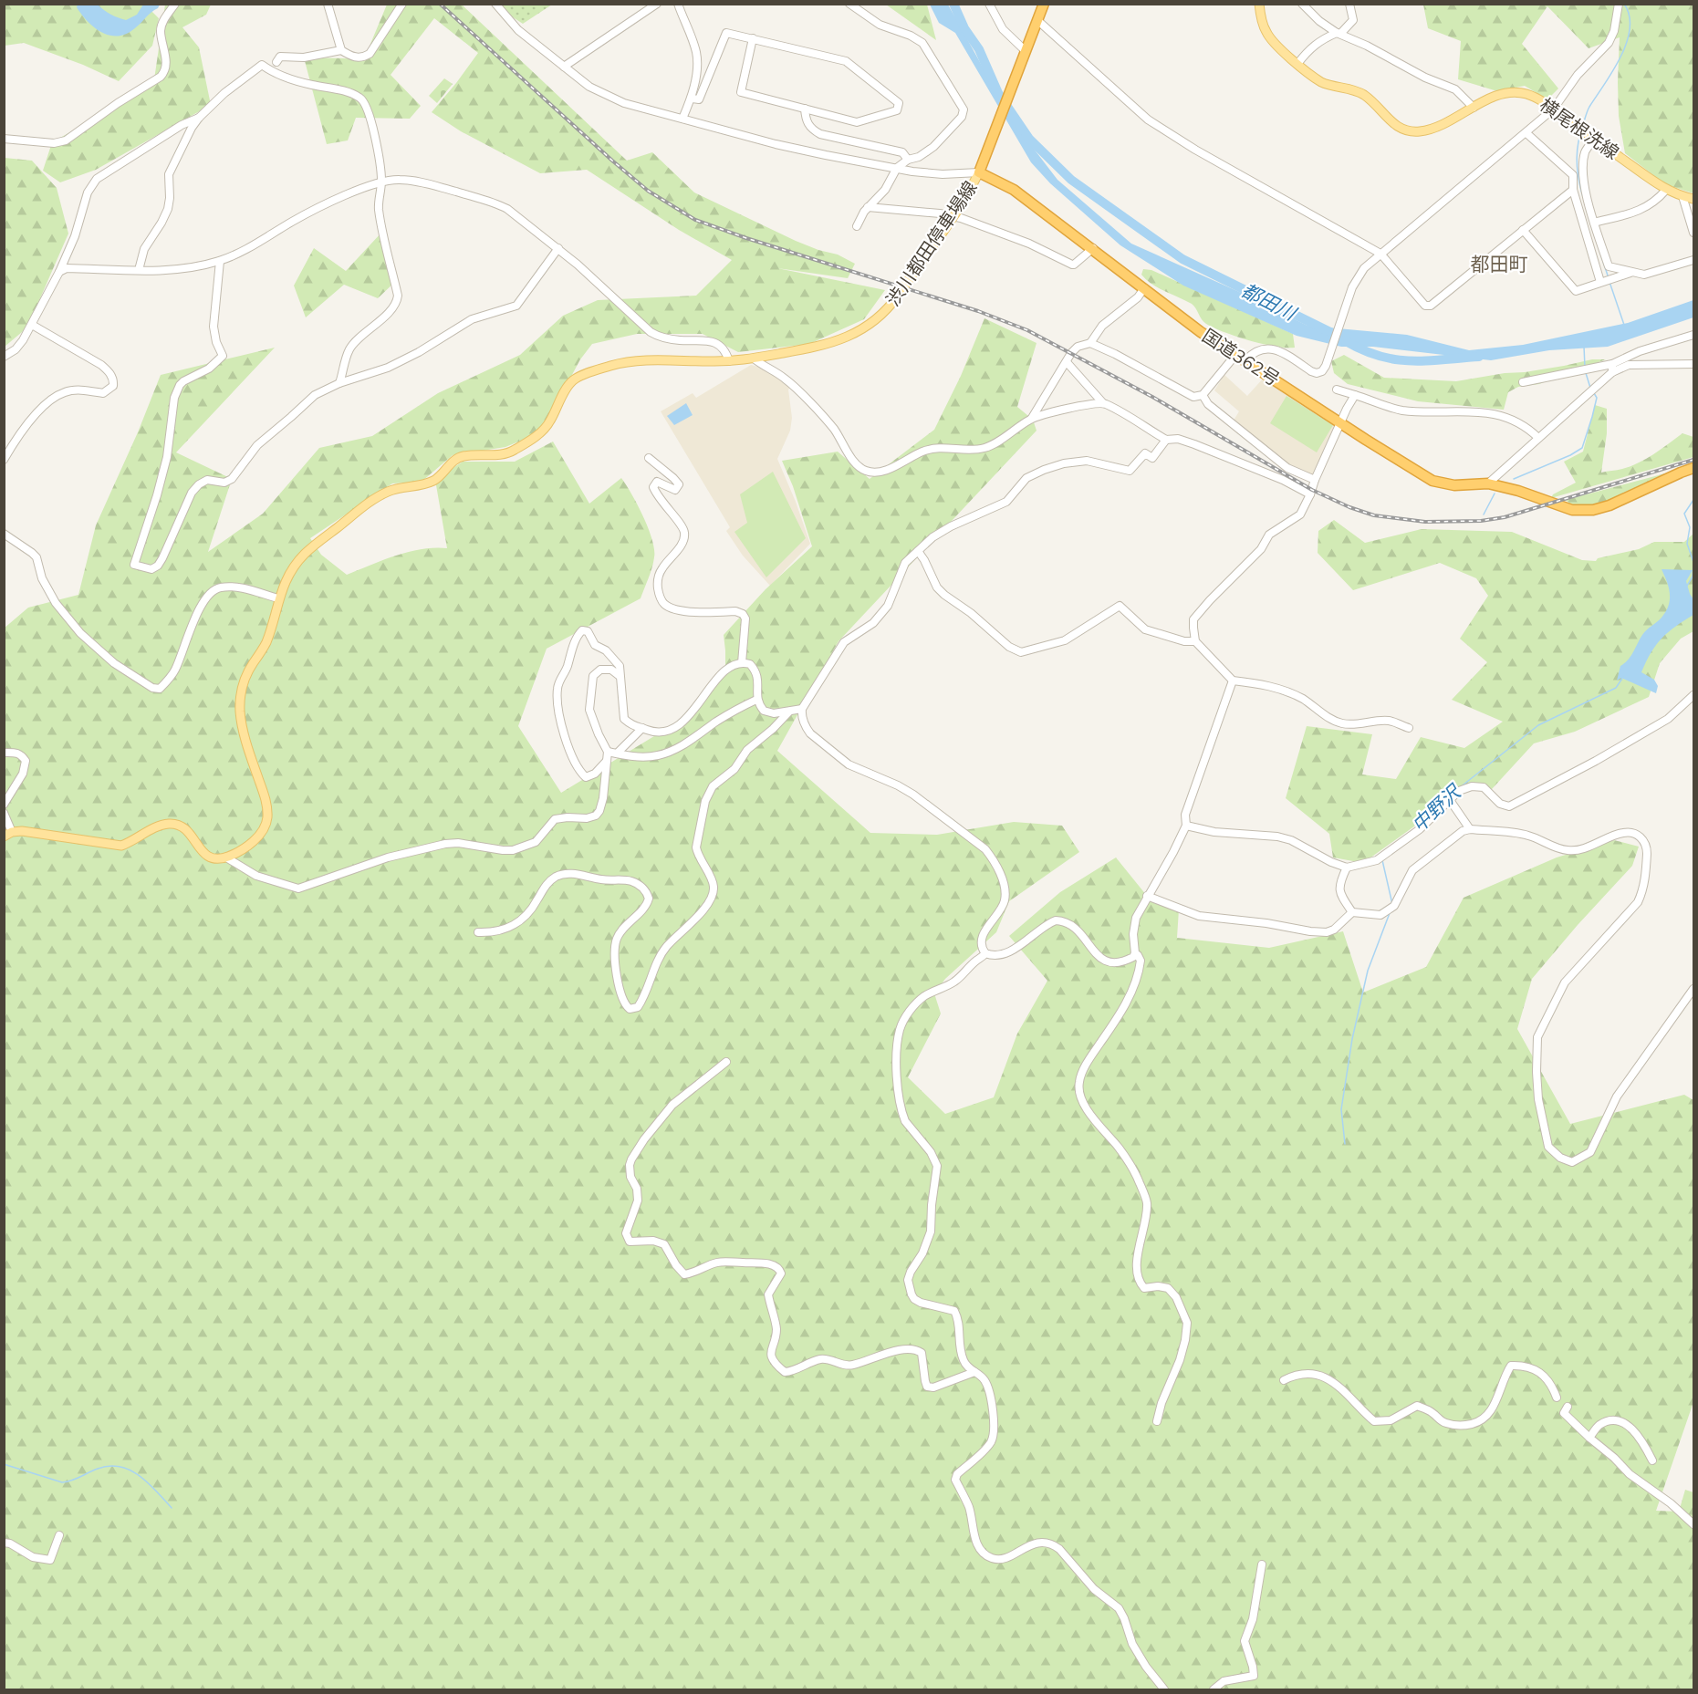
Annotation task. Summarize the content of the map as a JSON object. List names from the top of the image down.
{
  "streets": {
    "highway": ["国道362号"],
    "main road": ["横尾根洗線", "渋川都田停車場線"]
  },
  "crossings": [
    ["渋川都田停車場線", "国道362号"]
  ],
  "districts": ["都田町"],
  "water": ["都田川", "中野沢"]
}
